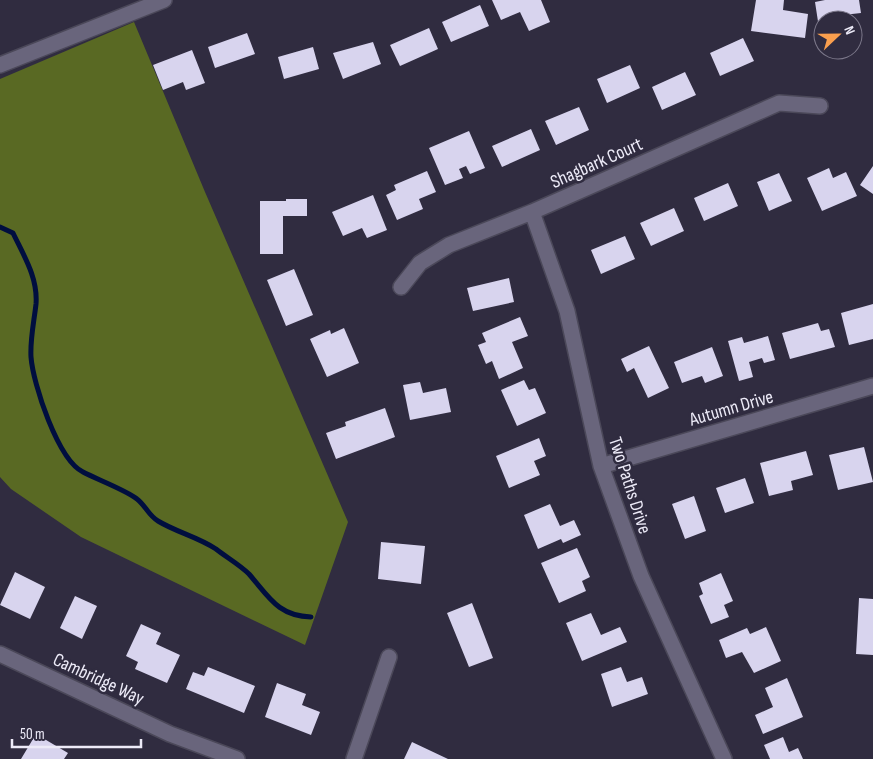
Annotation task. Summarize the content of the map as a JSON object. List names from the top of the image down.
{
  "streets": {
    "street": [
      "Shagbark Court",
      "Autumn Drive",
      "Two Paths Drive",
      "Cambridge Way"
    ]
  },
  "crossings": [
    ["Shagbark Court", "Two Paths Drive"],
    ["Autumn Drive", "Two Paths Drive"]
  ],
  "scale_bar": "50 m",
  "north": "right"
}
